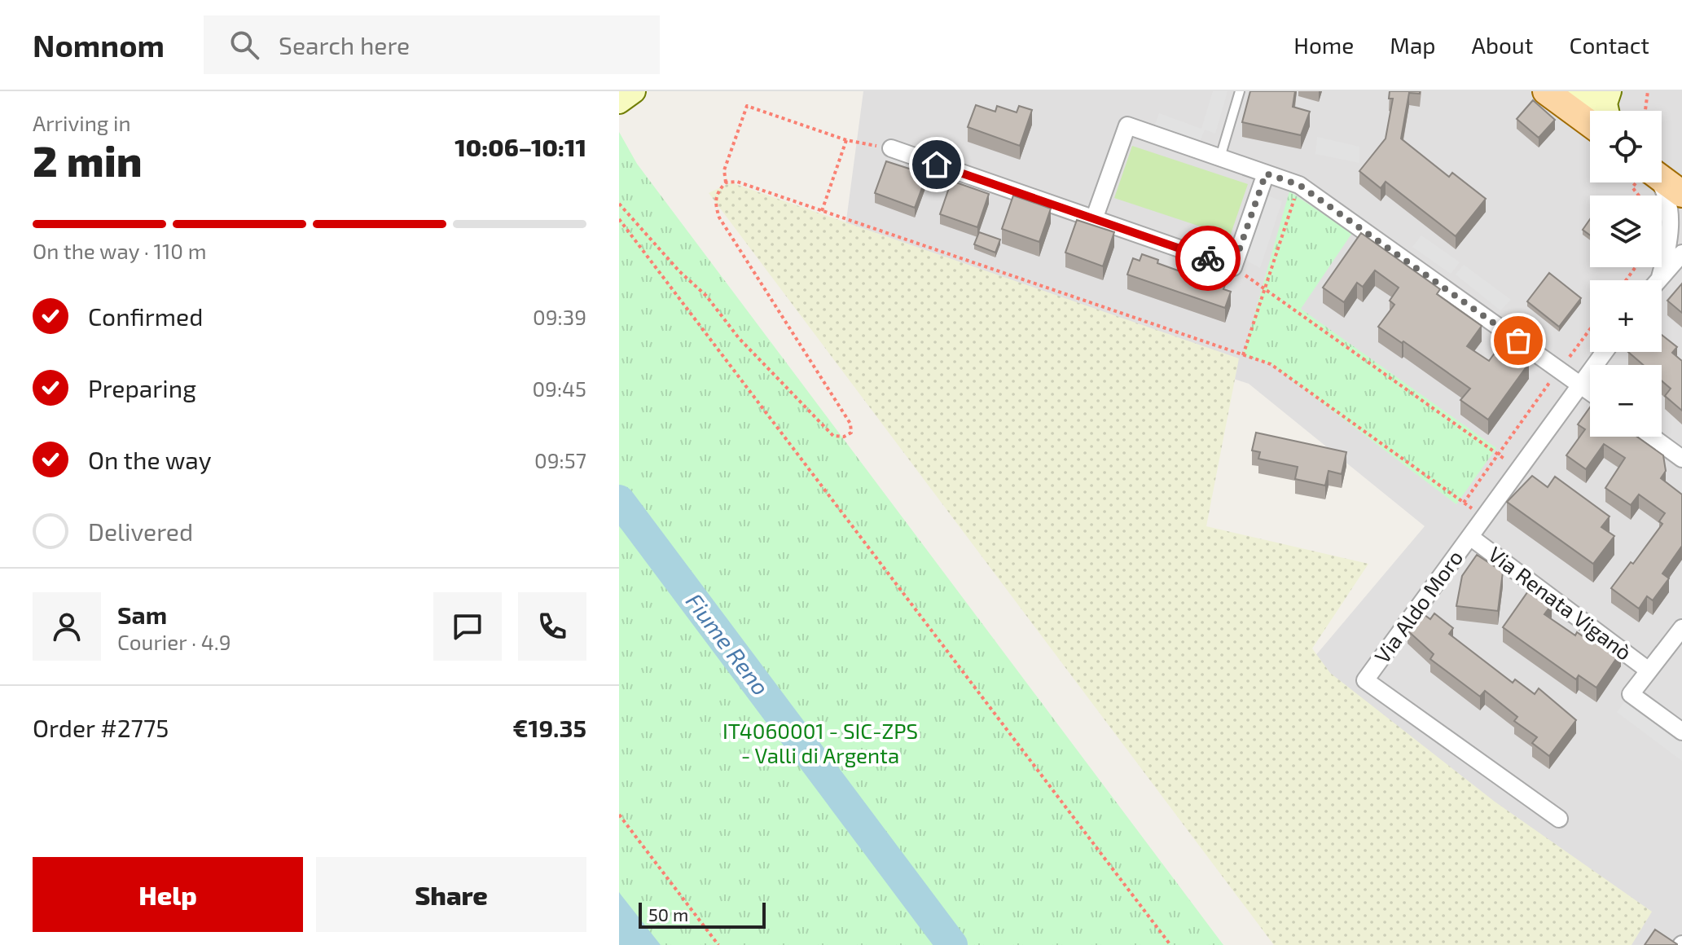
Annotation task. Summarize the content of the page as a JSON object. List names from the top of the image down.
{
  "streets": {
    "street": ["Via Renata Viganò", "Via Aldo Moro"]
  },
  "crossings": [
    ["Via Renata Viganò", "Via Aldo Moro"]
  ],
  "water": ["Fiume Reno"],
  "parks": ["IT4060001 - SIC-ZPS - Valli di Argenta"],
  "scale_bar": "50 m",
  "page": {
    "header": "Nomnom",
    "search": "Search here",
    "nav": [
      "Home",
      "Map",
      "About",
      "Contact"
    ],
    "heading": ["2 min", "Arriving in", "10:06–10:11"],
    "panel": [
      "Sam",
      "Courier · 4.9",
      "Order #2775",
      "€19.35"
    ],
    "map_buttons": ["+", "−"],
    "bar": "On the way · 110 m",
    "list": [
      ["Confirmed", "09:39"],
      ["Preparing", "09:45"],
      ["On the way", "09:57"],
      "Delivered"
    ],
    "buttons": ["Help", "Share"],
    "scale": "50 m"
  }
}
